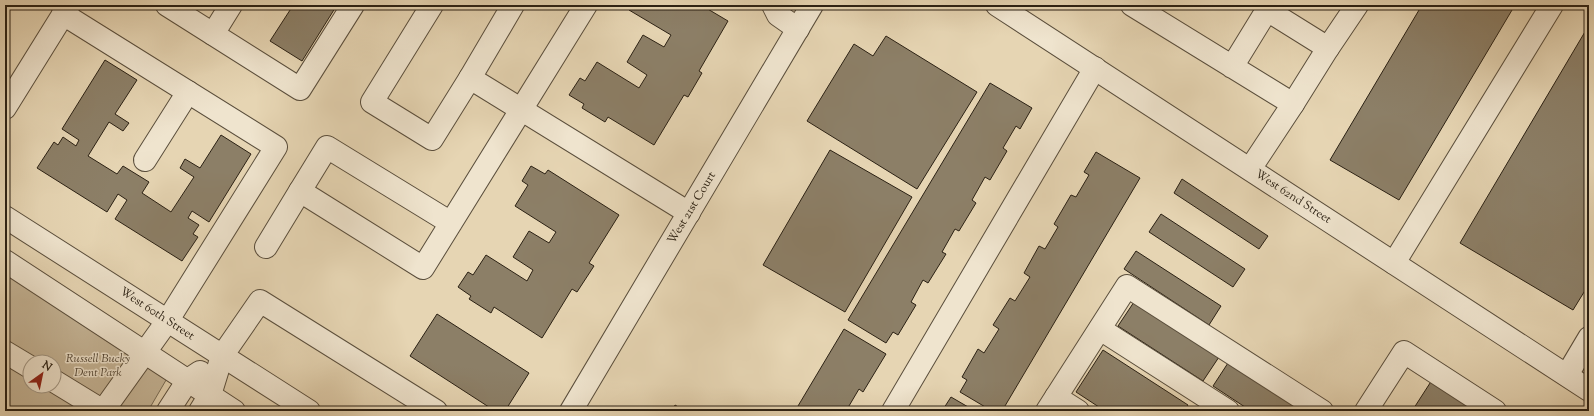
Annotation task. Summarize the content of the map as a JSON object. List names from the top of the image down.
{
  "streets": {
    "street": ["West 62nd Street", "West 21st Court", "West 60th Street"]
  },
  "parks": ["Russell Bucky Dent Park"],
  "north": "top right"
}
